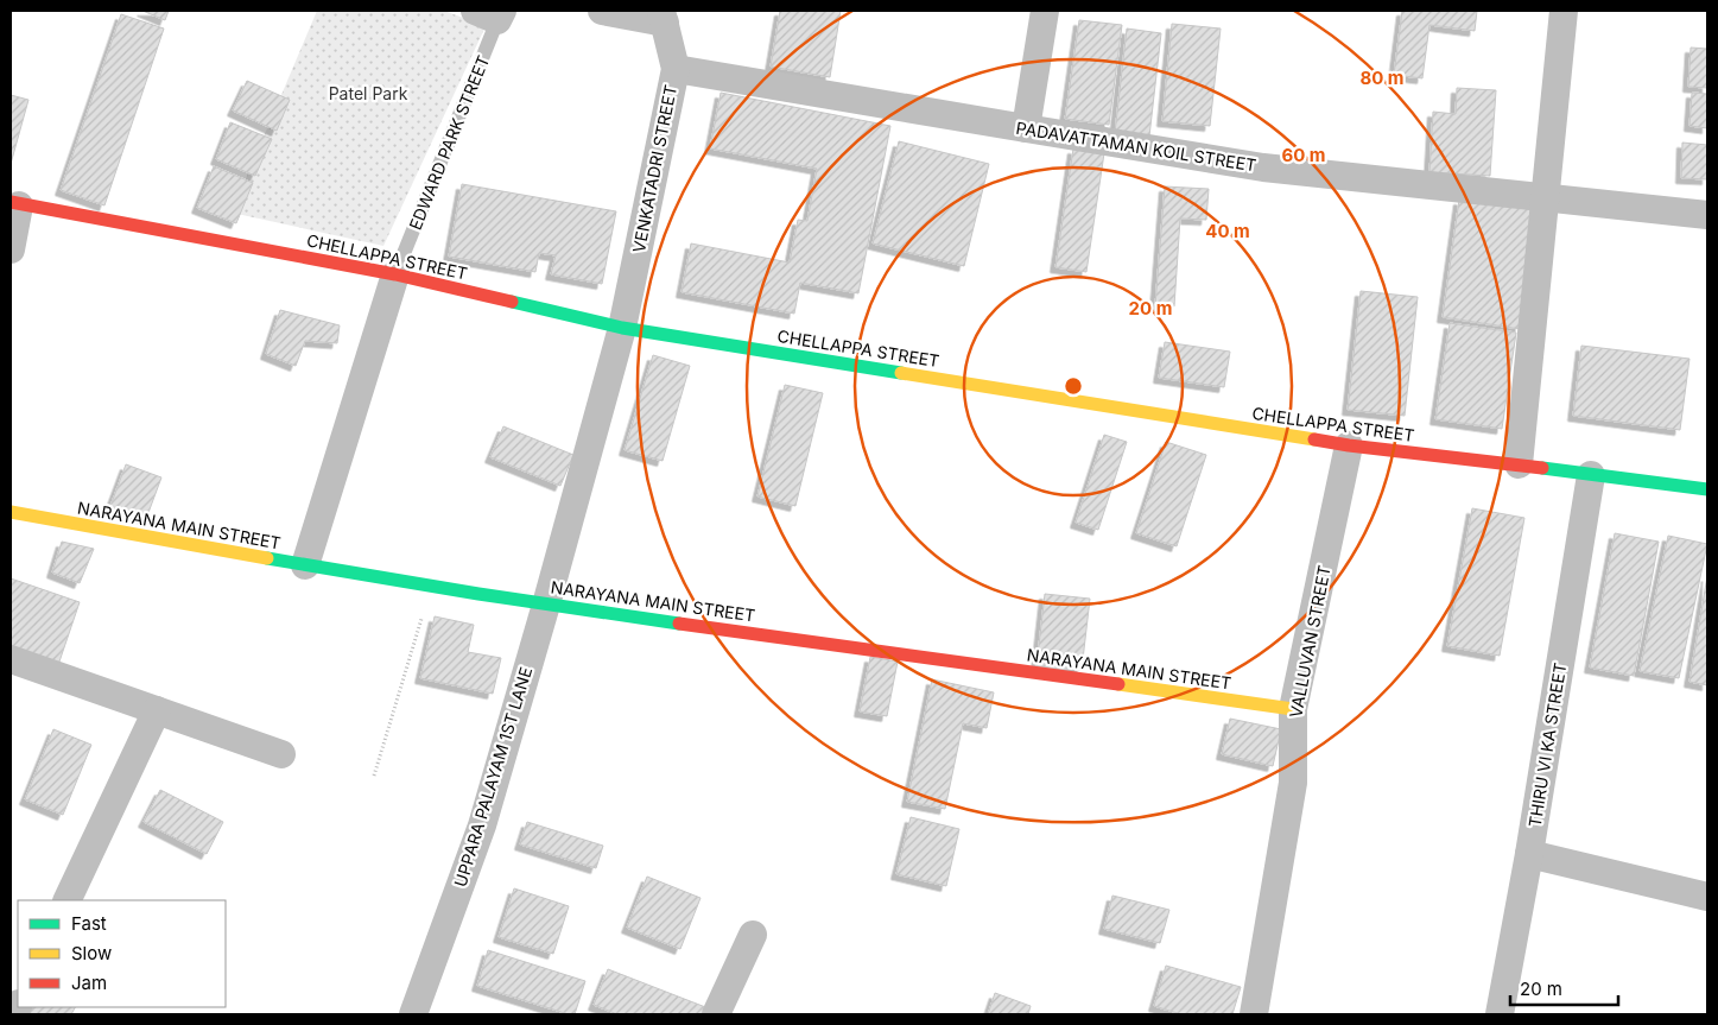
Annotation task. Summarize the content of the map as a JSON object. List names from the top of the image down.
{
  "streets": {
    "street": [
      "PADAVATTAMAN KOIL STREET",
      "VENKATADRI STREET",
      "CHELLAPPA STREET",
      "NARAYANA MAIN STREET",
      "VALLUVAN STREET",
      "THIRU VI KA STREET",
      "UPPARA PALAYAM 1ST LANE"
    ],
    "lane": ["EDWARD PARK STREET"]
  },
  "crossings": [
    ["EDWARD PARK STREET", "CHELLAPPA STREET"],
    ["PADAVATTAMAN KOIL STREET", "VENKATADRI STREET"],
    ["VENKATADRI STREET", "CHELLAPPA STREET"],
    ["VENKATADRI STREET", "NARAYANA MAIN STREET"],
    ["VENKATADRI STREET", "UPPARA PALAYAM 1ST LANE"],
    ["CHELLAPPA STREET", "VALLUVAN STREET"],
    ["CHELLAPPA STREET", "THIRU VI KA STREET"],
    ["NARAYANA MAIN STREET", "VALLUVAN STREET"],
    ["NARAYANA MAIN STREET", "UPPARA PALAYAM 1ST LANE"]
  ],
  "parks": ["Patel Park"],
  "legend": ["Fast", "Slow", "Jam"],
  "scale_bar": "20 m",
  "rings": [
    "80 m",
    "60 m",
    "40 m",
    "20 m"
  ]
}
